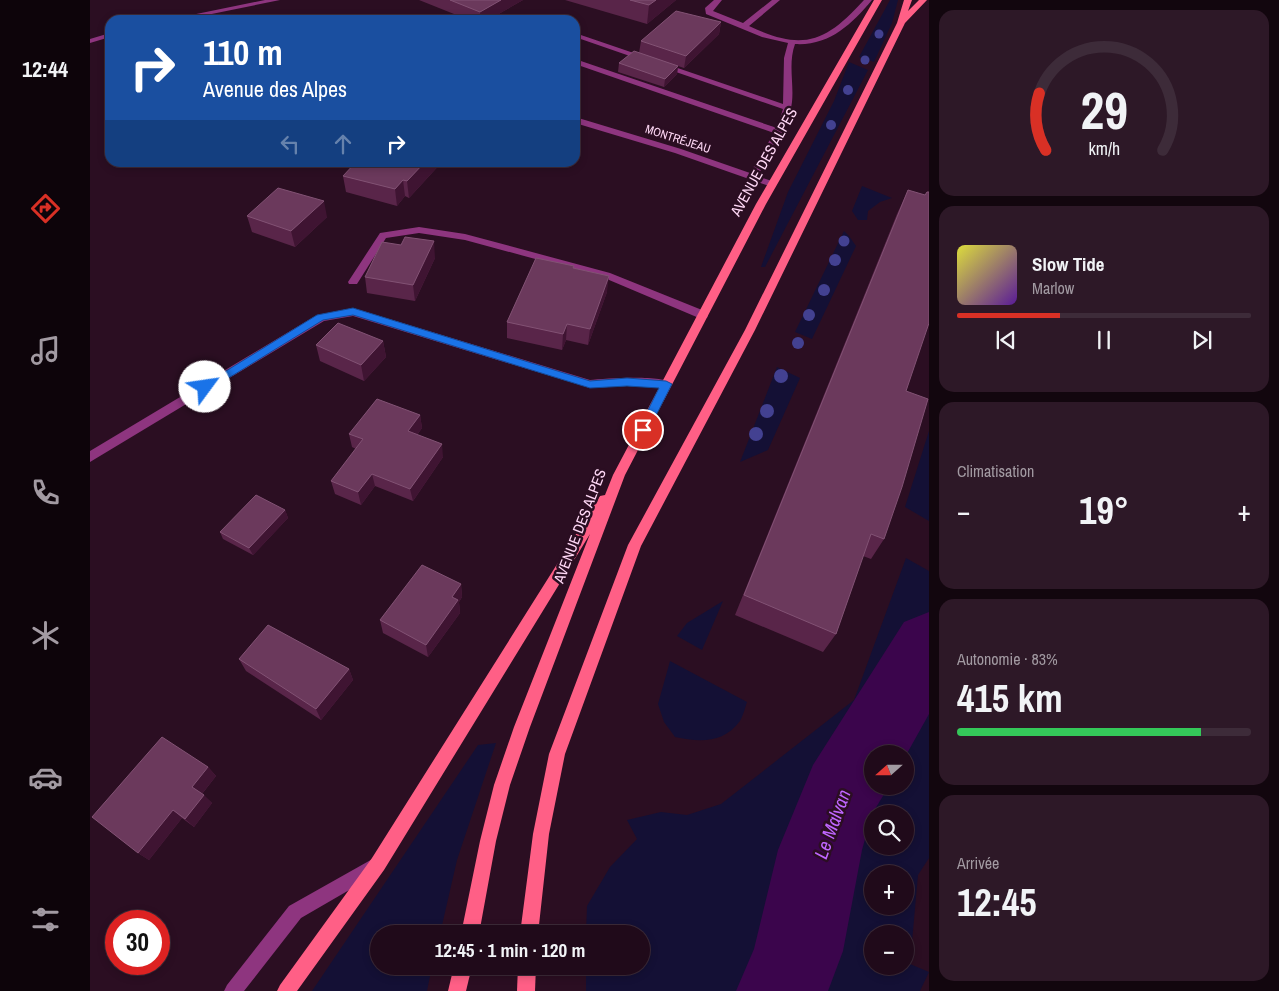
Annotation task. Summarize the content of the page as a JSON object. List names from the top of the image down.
{
  "streets": {
    "main road": ["AVENUE DES ALPES"],
    "street": ["MONTRÉJEAU"]
  },
  "crossings": [
    ["MONTRÉJEAU", "AVENUE DES ALPES"]
  ],
  "water": ["Le Malvan"],
  "north": "left",
  "page": {
    "tabs": "12:44",
    "turn": ["110 m", "Avenue des Alpes"],
    "song": ["Slow Tide", "Marlow"],
    "tile": [
      "Climatisation",
      ["Autonomie · 83%", "415 km"],
      ["Arrivée", "12:45"]
    ],
    "heat": ["−", "19°", "+"],
    "map_buttons": ["+", "−"],
    "limit": "30",
    "trip": "12:45 · 1 min · 120 m",
    "gauge": ["29", "km/h"]
  }
}
